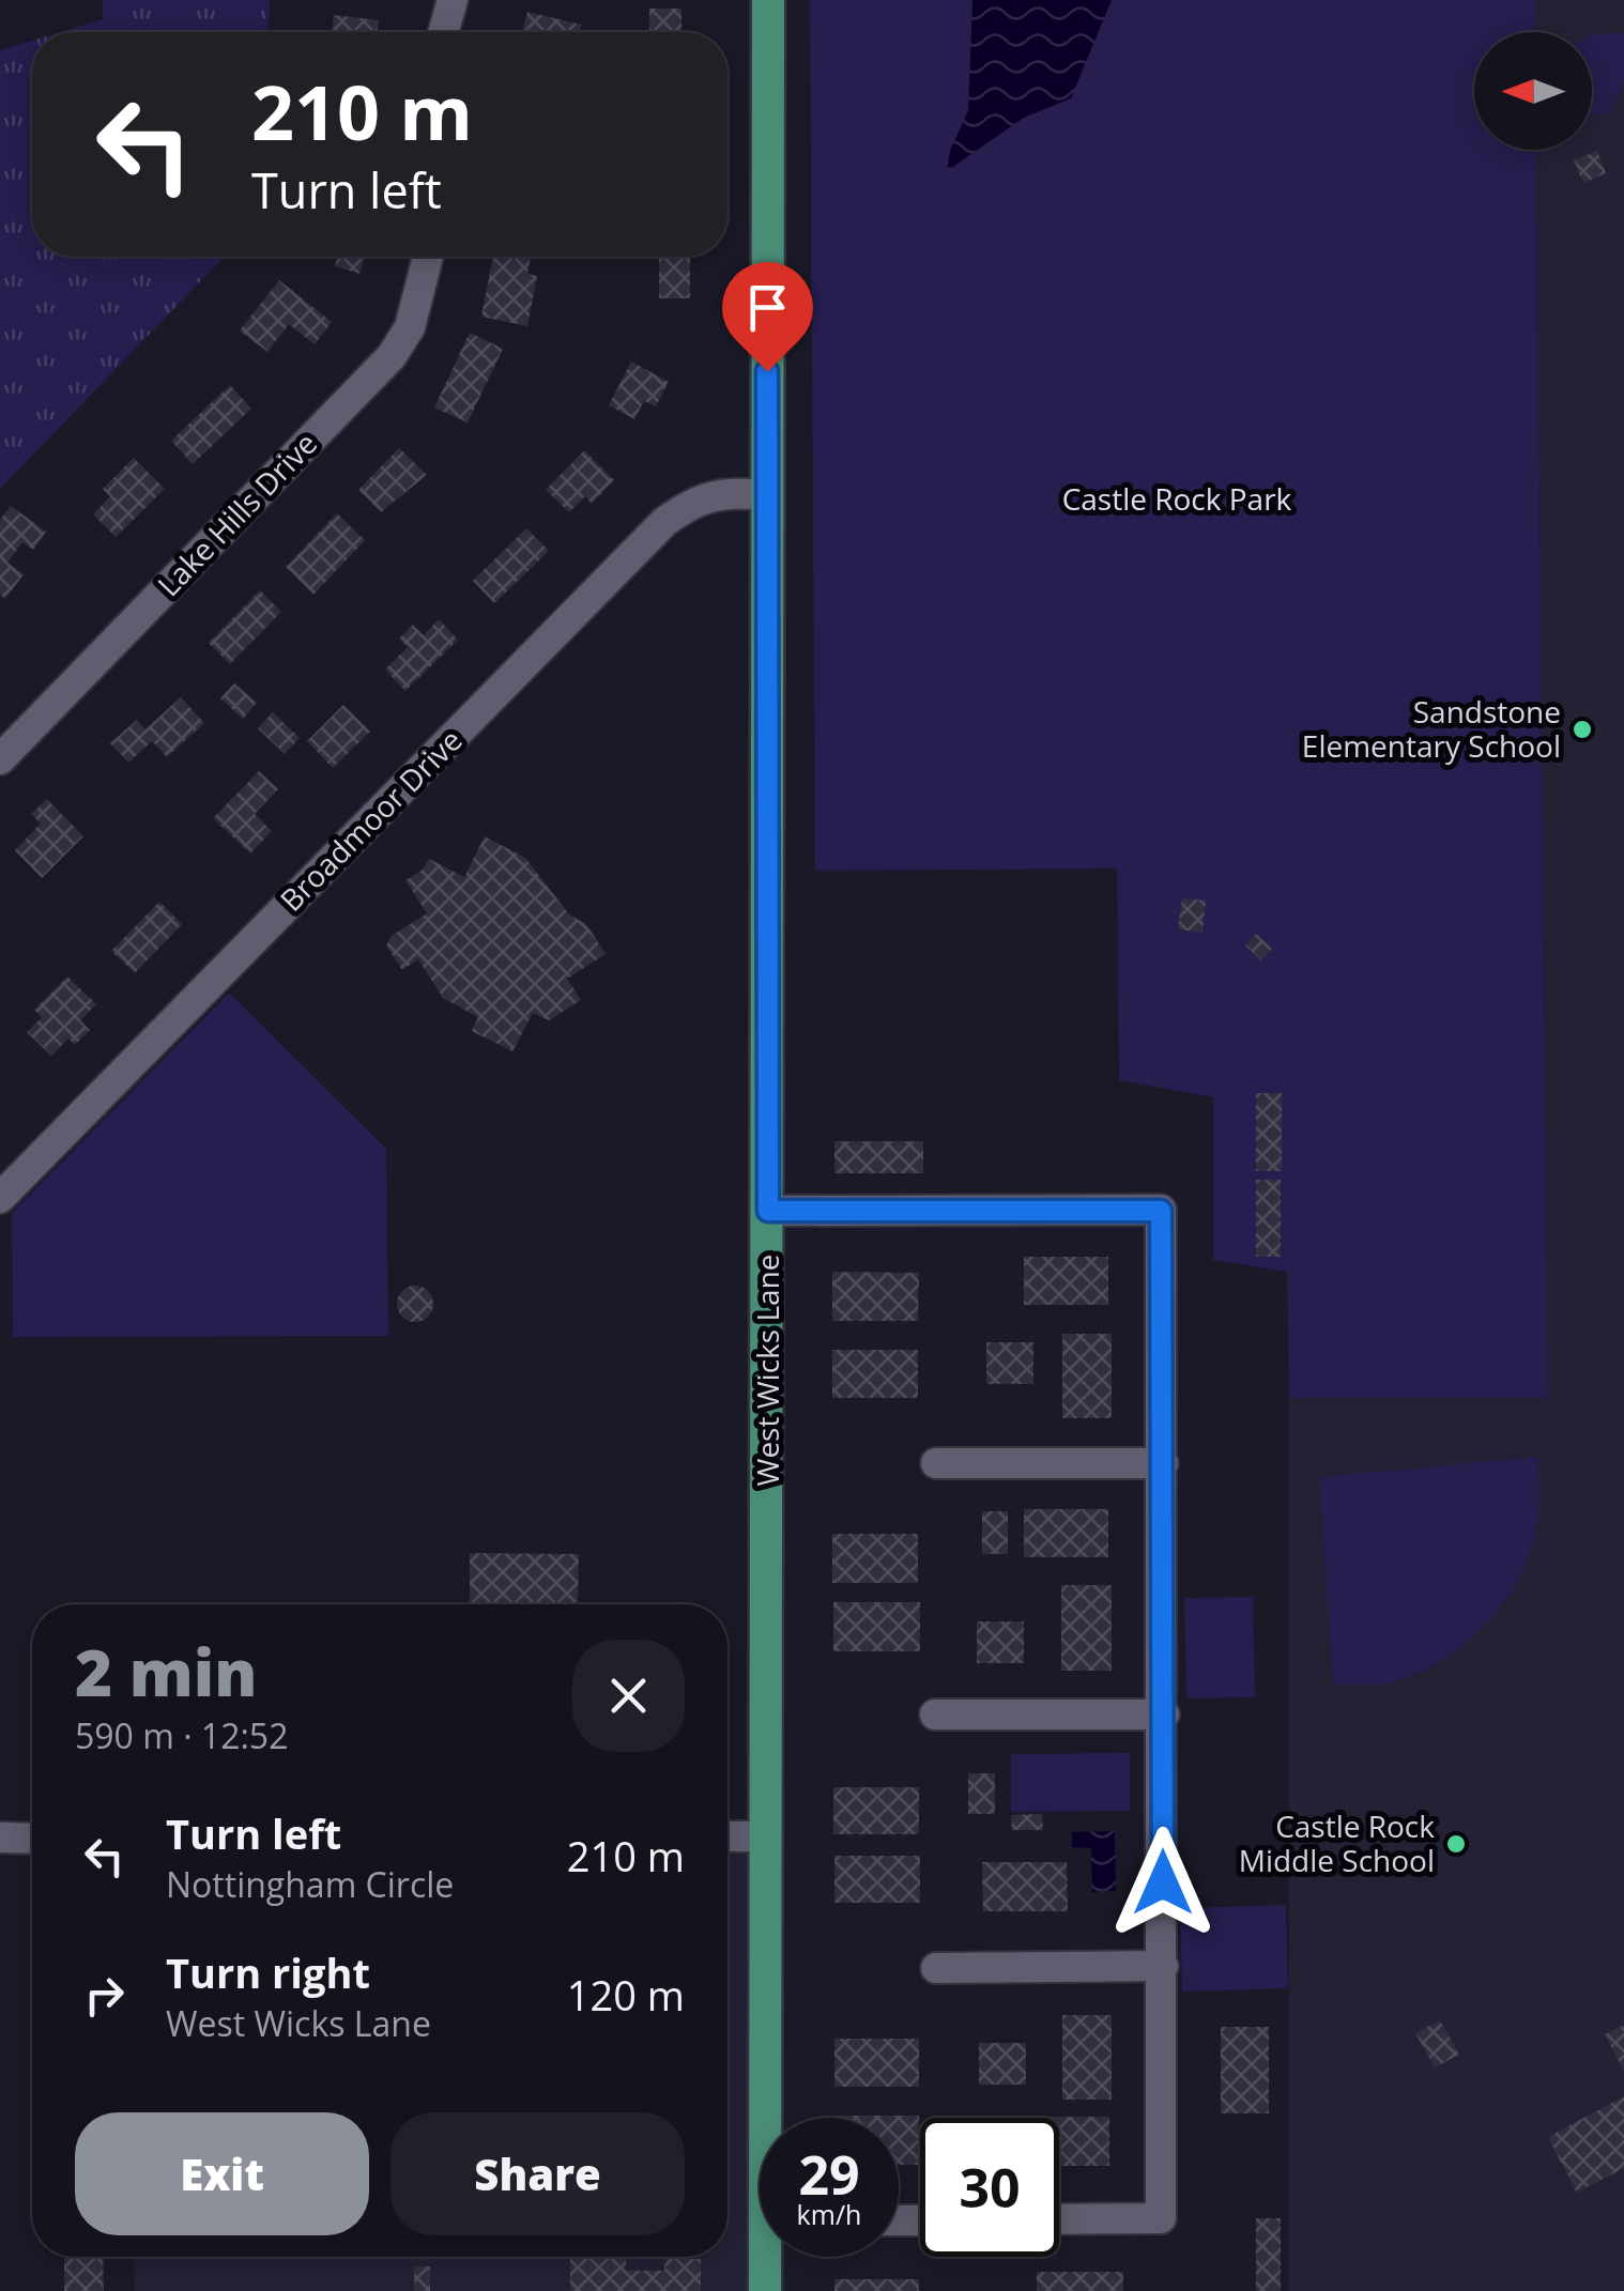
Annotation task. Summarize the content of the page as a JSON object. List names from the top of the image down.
{
  "streets": {
    "main road": ["West Wicks Lane"],
    "street": ["Lake Hills Drive", "Broadmoor Drive"]
  },
  "crossings": [
    ["Broadmoor Drive", "West Wicks Lane"]
  ],
  "parks": ["Castle Rock Park"],
  "places": ["Sandstone Elementary School", "Castle Rock Middle School"],
  "north": "left",
  "page": {
    "turn": ["210 m", "Turn left"],
    "heading": ["2 min", "590 m · 12:52"],
    "list": [
      {
        "name": "Turn left",
        "note": "Nottingham Circle",
        "value": "210 m"
      },
      {
        "name": "Turn right",
        "note": "West Wicks Lane",
        "value": "120 m"
      }
    ],
    "buttons": ["Exit", "Share"],
    "speed": "29 km/h",
    "limit": "30"
  }
}
